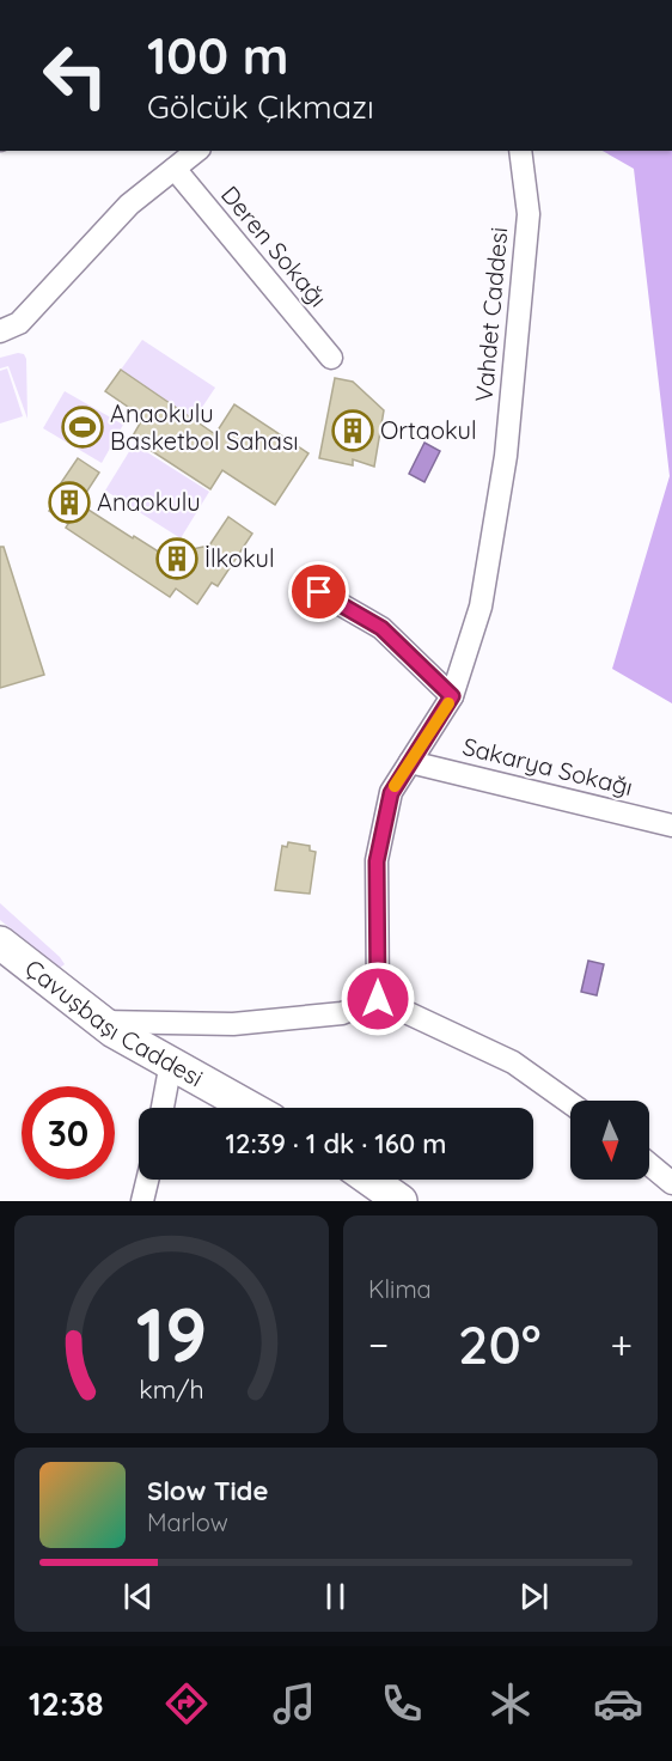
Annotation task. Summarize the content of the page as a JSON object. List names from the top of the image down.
{
  "streets": {
    "main road": ["Çavuşbaşı Caddesi"],
    "street": ["Deren Sokağı", "Vahdet Caddesi", "Sakarya Sokağı"]
  },
  "crossings": [
    ["Vahdet Caddesi", "Sakarya Sokağı"]
  ],
  "places": {
    "sports": ["Anaokulu Basketbol Sahası"],
    "building": ["Ortaokul", "Anaokulu", "İlkokul"]
  },
  "north": "bottom",
  "page": {
    "turn": ["100 m", "Gölcük Çıkmazı"],
    "limit": "30",
    "trip": "12:39 · 1 dk · 160 m",
    "tile": "Klima",
    "heat": ["−", "20°", "+"],
    "song": ["Slow Tide", "Marlow"],
    "tabs": "12:38",
    "gauge": ["19", "km/h"]
  }
}
